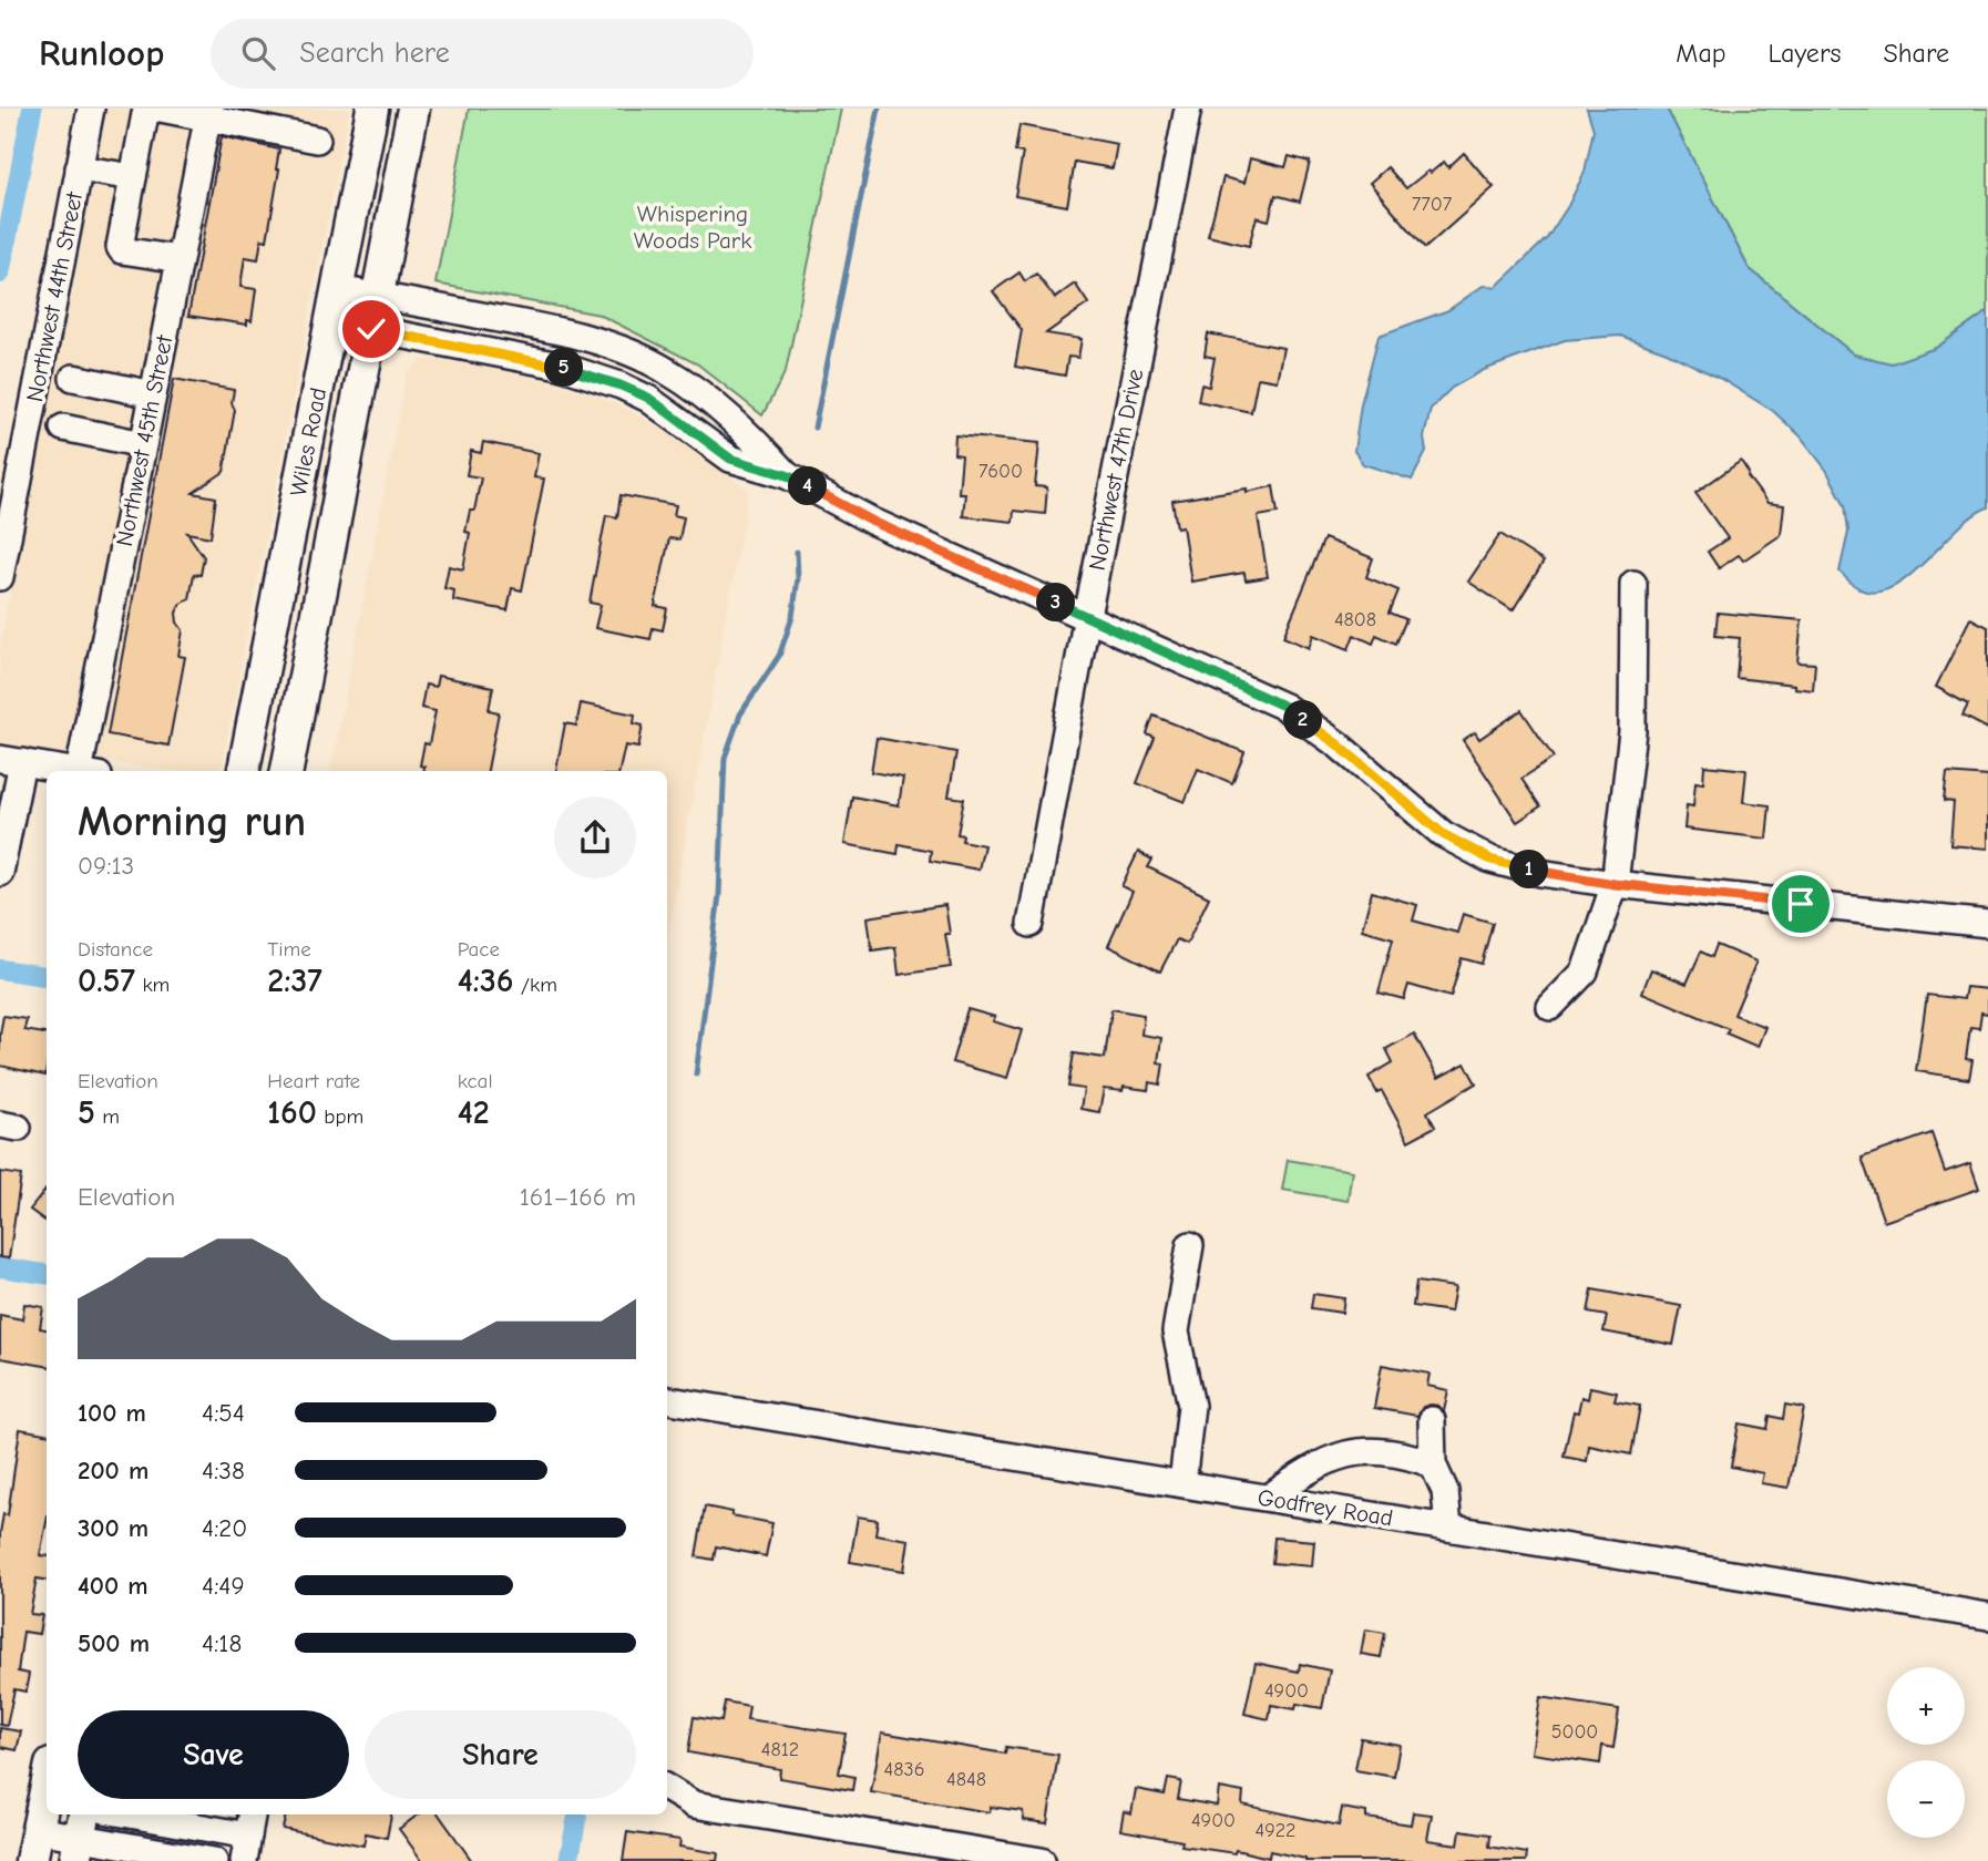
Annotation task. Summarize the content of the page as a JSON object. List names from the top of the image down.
{
  "streets": {
    "main road": ["Wiles Road"],
    "street": [
      "Northwest 44th Street",
      "Northwest 45th Street",
      "Northwest 47th Drive",
      "Godfrey Road"
    ]
  },
  "parks": ["Whispering Woods Park"],
  "house_numbers": [
    "7707",
    "7600",
    "4808",
    "4900",
    "5000",
    "4812",
    "4836",
    "4848",
    "4900",
    "4922"
  ],
  "page": {
    "header": "Runloop",
    "search": "Search here",
    "nav": ["Map", "Layers", "Share"],
    "pins": [
      "5",
      "4",
      "3",
      "2",
      "1"
    ],
    "heading": ["Morning run", "09:13"],
    "stats": [
      ["Distance", "0.57 km"],
      ["Time", "2:37"],
      ["Pace", "4:36 /km"],
      ["Elevation", "5 m"],
      ["Heart rate", "160 bpm"],
      ["kcal", "42"]
    ],
    "chart": ["Elevation", "161–166 m"],
    "list": [
      {
        "name": "100 m",
        "note": "4:54"
      },
      {
        "name": "200 m",
        "note": "4:38"
      },
      {
        "name": "300 m",
        "note": "4:20"
      },
      {
        "name": "400 m",
        "note": "4:49"
      },
      {
        "name": "500 m",
        "note": "4:18"
      }
    ],
    "map_buttons": ["+", "−"],
    "buttons": ["Save", "Share"]
  }
}
